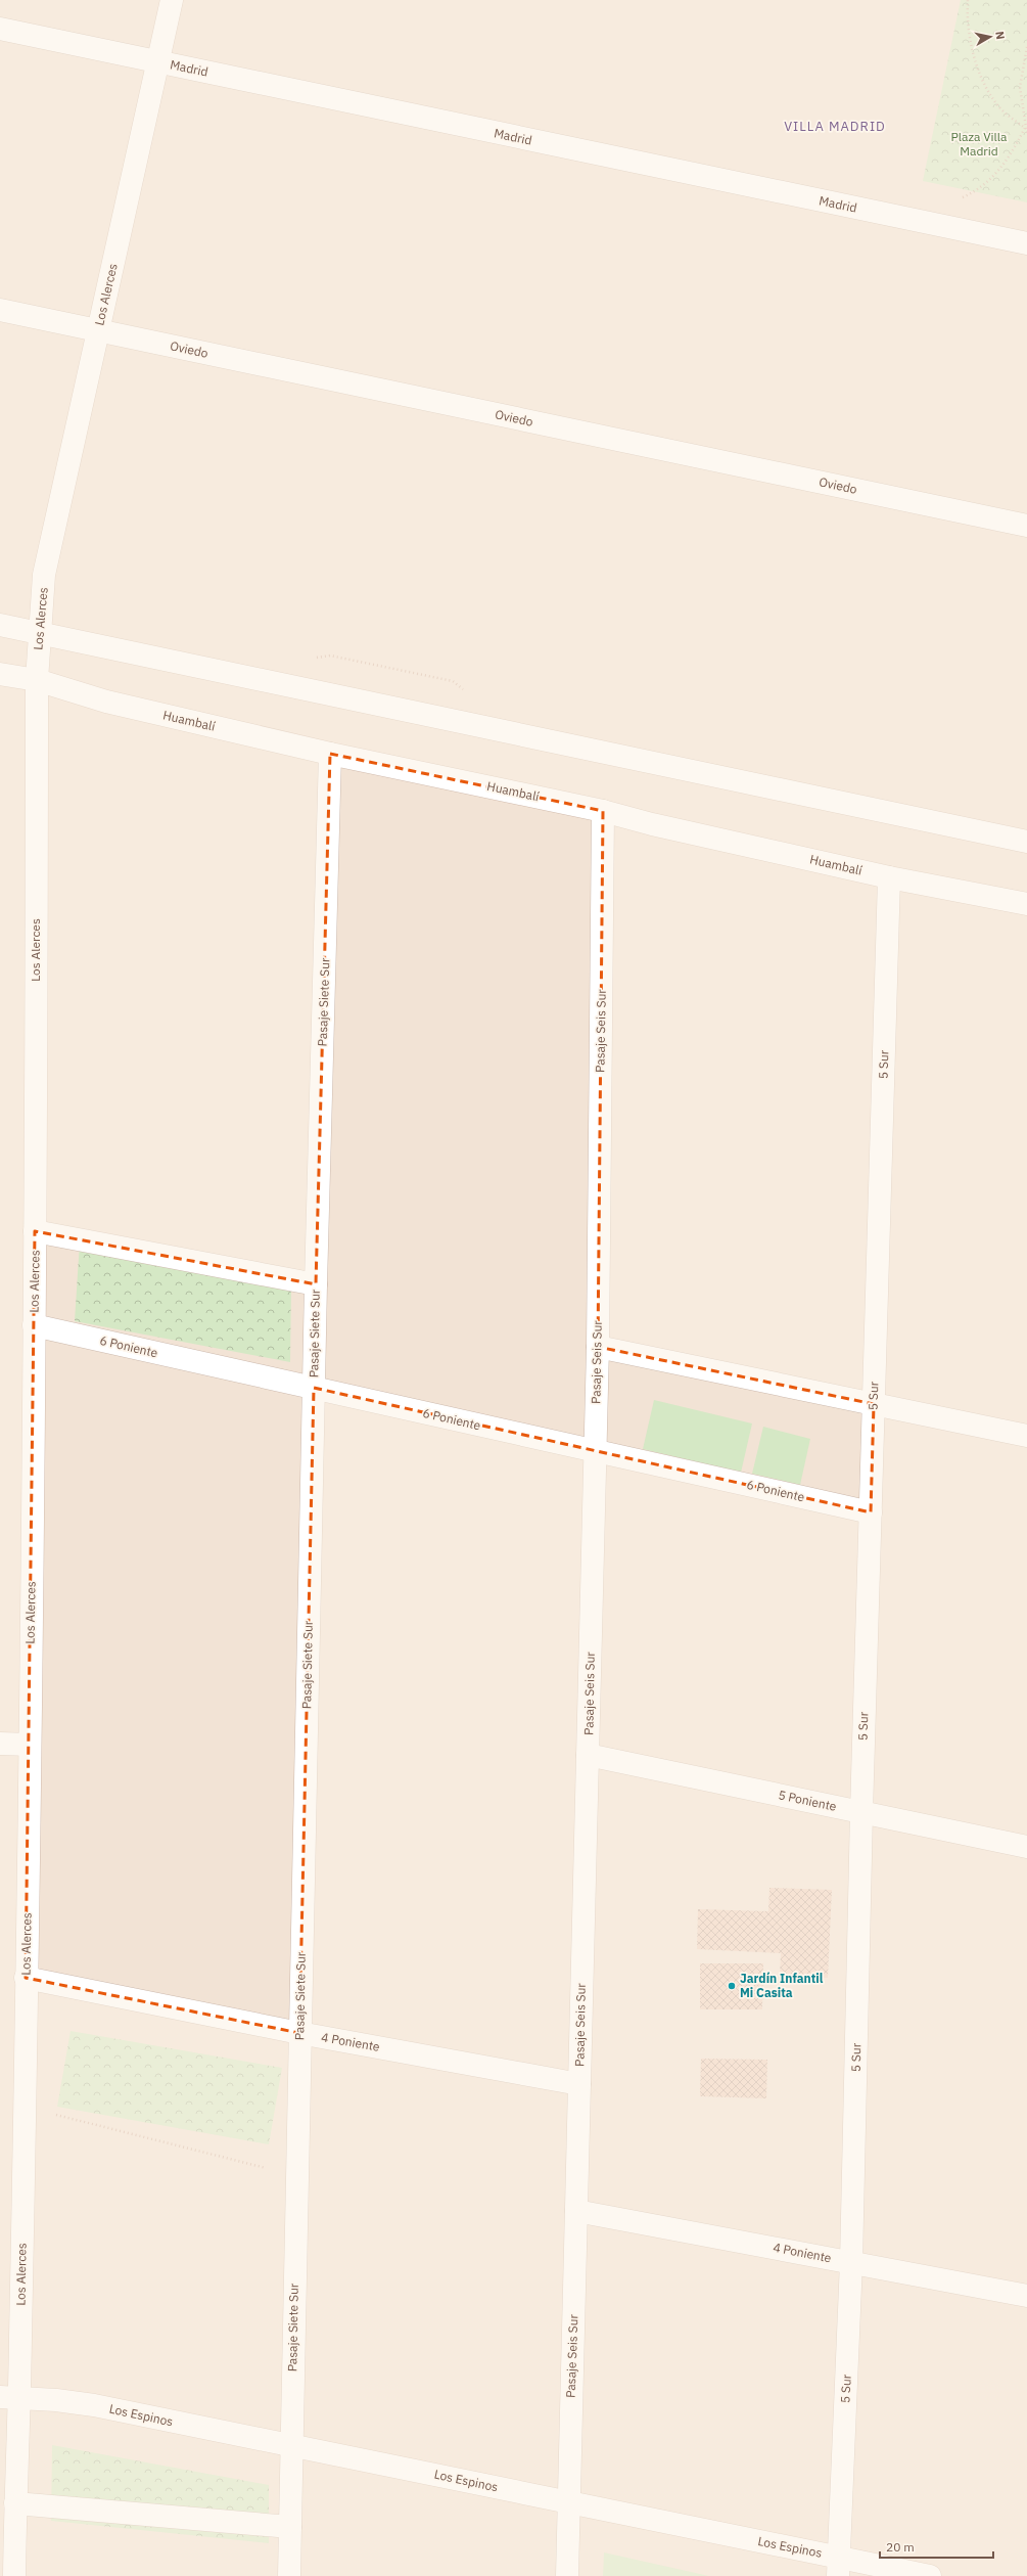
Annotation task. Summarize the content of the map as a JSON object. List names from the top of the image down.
{
  "streets": {
    "street": [
      "Madrid",
      "Los Alerces",
      "Oviedo",
      "Huambalí",
      "Pasaje Siete Sur",
      "Pasaje Seis Sur",
      "5 Sur",
      "6 Poniente",
      "5 Poniente",
      "4 Poniente",
      "Los Espinos"
    ]
  },
  "crossings": [
    ["Madrid", "Los Alerces"],
    ["Los Alerces", "Oviedo"],
    ["Los Alerces", "Huambalí"],
    ["Los Alerces", "6 Poniente"],
    ["Los Alerces", "4 Poniente"],
    ["Los Alerces", "Los Espinos"],
    ["Huambalí", "Pasaje Siete Sur"],
    ["Huambalí", "Pasaje Seis Sur"],
    ["Huambalí", "5 Sur"],
    ["Pasaje Siete Sur", "6 Poniente"],
    ["Pasaje Siete Sur", "4 Poniente"],
    ["Pasaje Siete Sur", "Los Espinos"],
    ["Pasaje Seis Sur", "6 Poniente"],
    ["Pasaje Seis Sur", "5 Poniente"],
    ["Pasaje Seis Sur", "4 Poniente"],
    ["Pasaje Seis Sur", "Los Espinos"],
    ["5 Sur", "6 Poniente"],
    ["5 Sur", "5 Poniente"],
    ["5 Sur", "4 Poniente"],
    ["5 Sur", "Los Espinos"]
  ],
  "districts": ["VILLA MADRID"],
  "parks": ["Plaza Villa Madrid"],
  "places": ["Jardín Infantil Mi Casita"],
  "scale_bar": "20 m",
  "north": "right"
}
